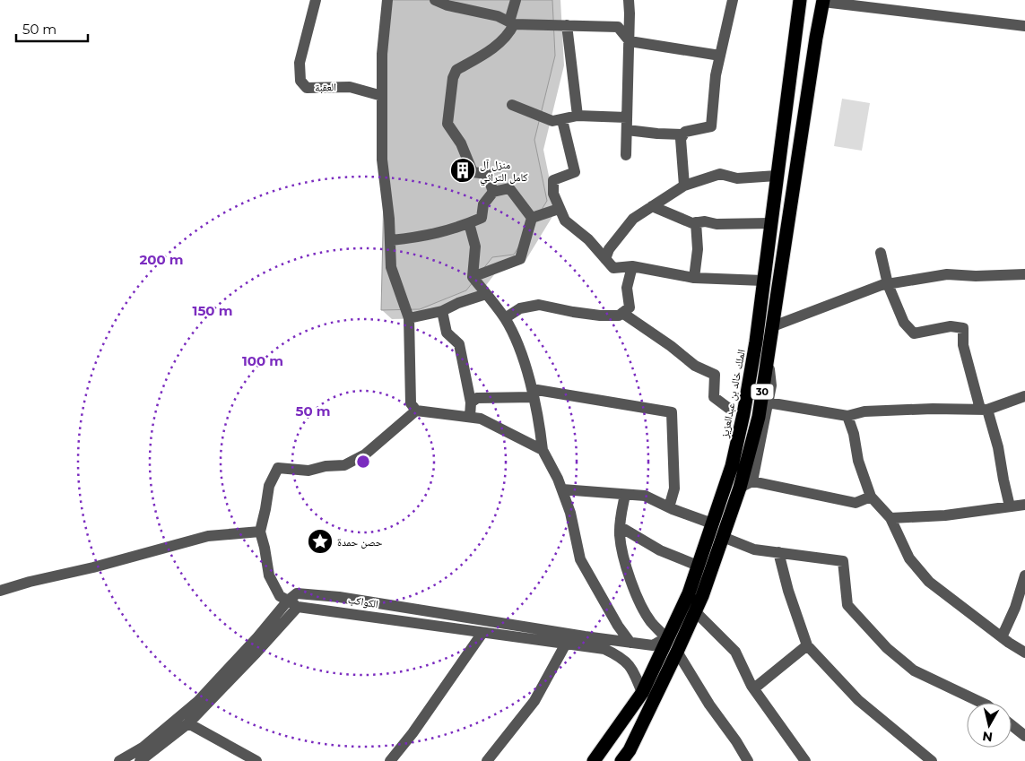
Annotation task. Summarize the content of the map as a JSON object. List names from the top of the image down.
{
  "streets": {
    "highway": ["30", "الملك خالد بن عبدالعزيز"],
    "street": ["العقبة", "الكواكب"]
  },
  "crossings": [
    ["الملك خالد بن عبدالعزيز", "الكواكب"]
  ],
  "places": {
    "building": ["منزل آل كامل التراثي"],
    "place": ["حصن حمدة"]
  },
  "scale_bar": "50 m",
  "north": "bottom",
  "rings": [
    "200 m",
    "150 m",
    "100 m",
    "50 m"
  ]
}
